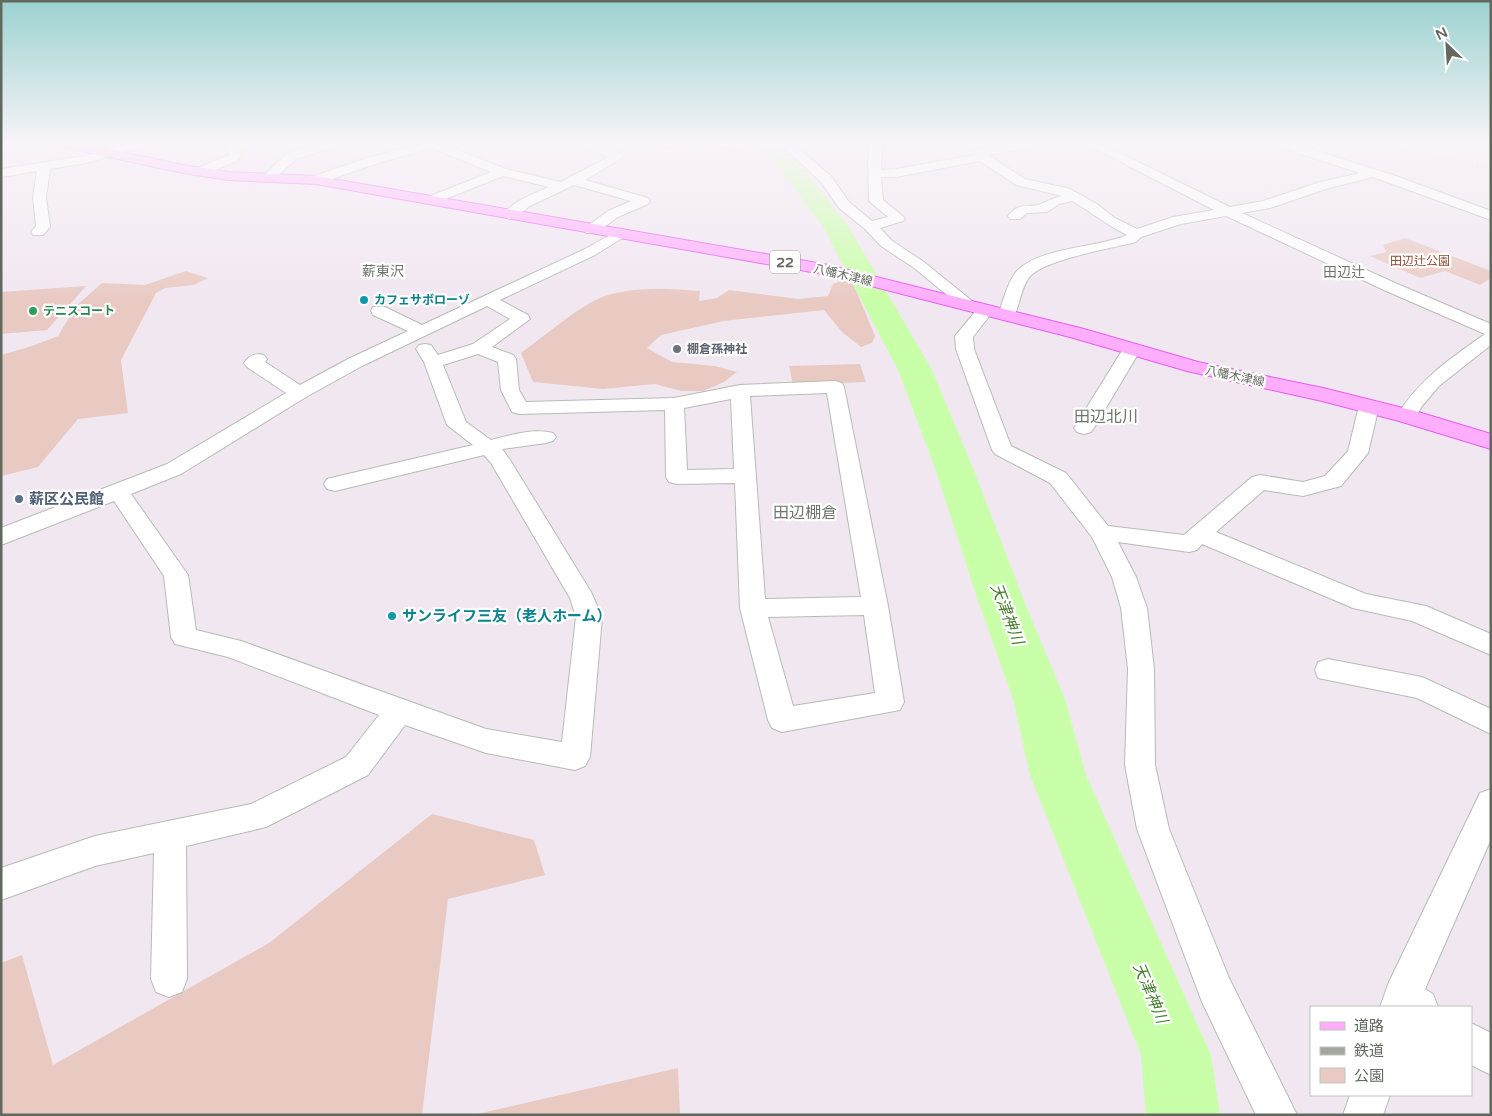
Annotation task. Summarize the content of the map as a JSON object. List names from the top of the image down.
{
  "streets": {
    "main road": ["22", "八幡木津線"]
  },
  "districts": [
    "薪東沢",
    "田辺辻",
    "田辺北川",
    "田辺棚倉"
  ],
  "water": ["天津神川"],
  "parks": ["田辺辻公園"],
  "places": [
    "カフェサボローゾ",
    "テニスコート",
    "棚倉孫神社",
    "薪区公民館",
    "サンライフ三友（老人ホーム）"
  ],
  "legend": ["道路", "鉄道", "公園"],
  "north": "top left"
}
